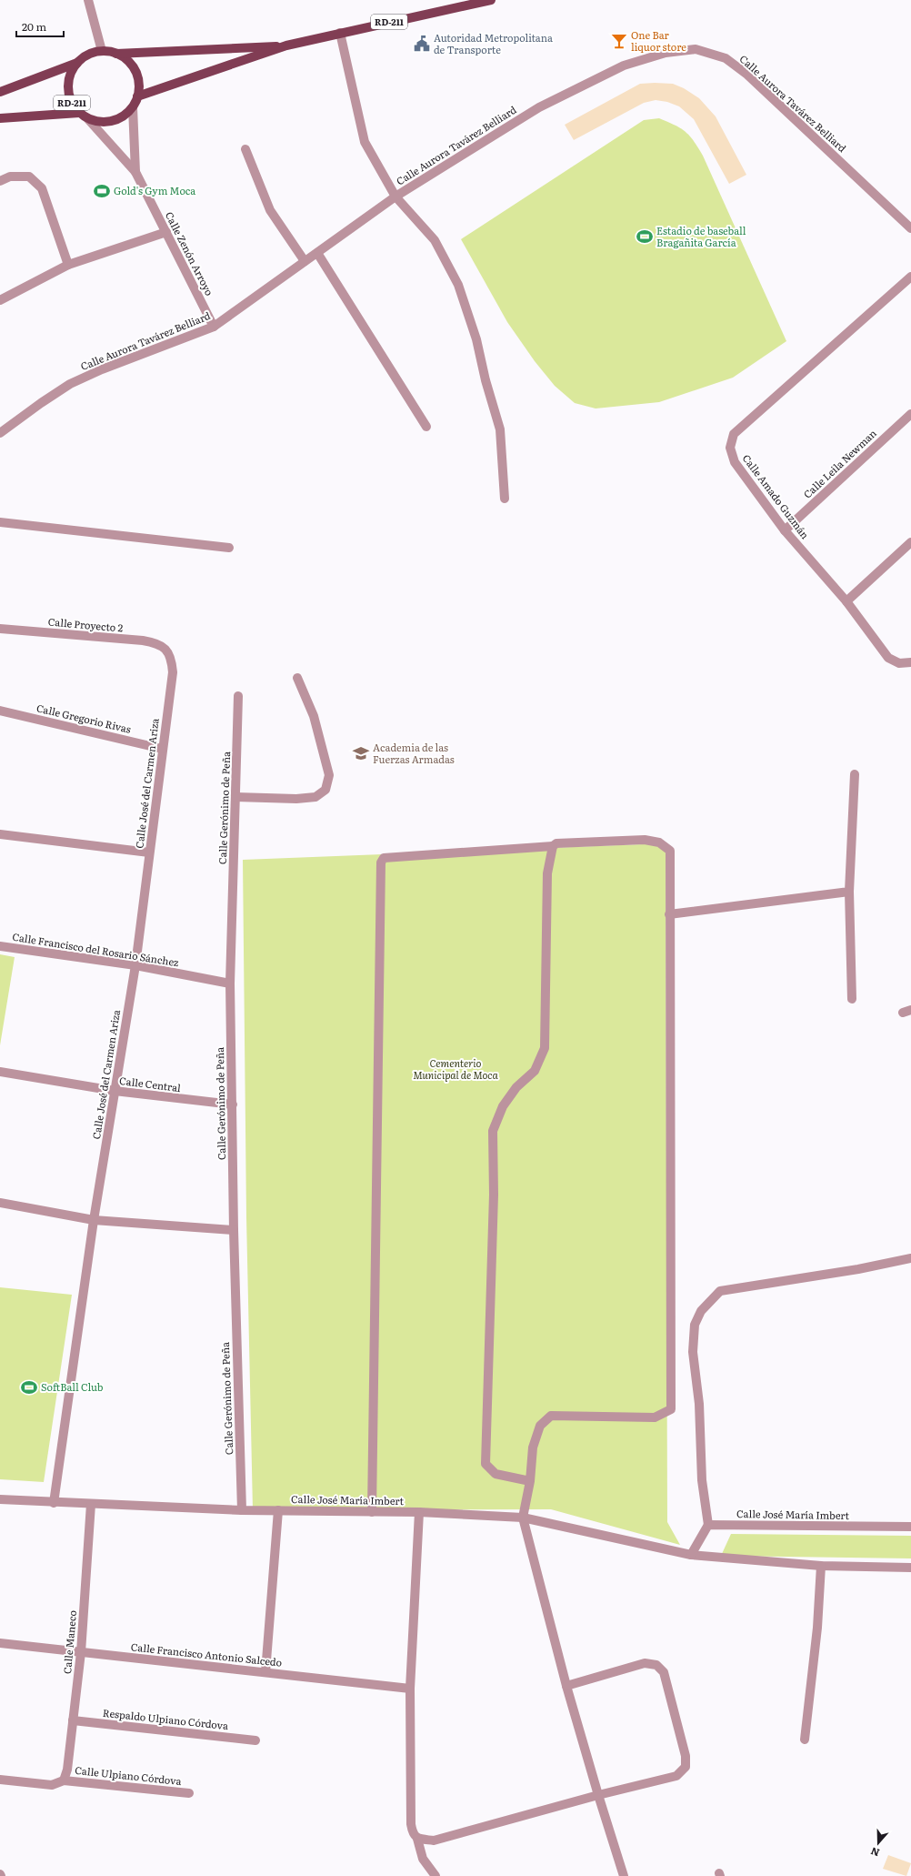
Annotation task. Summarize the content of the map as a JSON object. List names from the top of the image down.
{
  "streets": {
    "main road": ["RD-211"],
    "street": [
      "Calle Aurora Tavárez Belliard",
      "Calle Zenón Arroyo",
      "Calle Leila Newman",
      "Calle Amado Guzmán",
      "Calle Proyecto 2",
      "Calle Gregorio Rivas",
      "Calle José del Carmen Ariza",
      "Calle Gerónimo de Peña",
      "Calle Francisco del Rosario Sánchez",
      "Calle Central",
      "Calle José María Imbert",
      "Calle Maneco",
      "Calle Francisco Antonio Salcedo",
      "Respaldo Ulpiano Córdova",
      "Calle Ulpiano Córdova"
    ]
  },
  "crossings": [
    ["RD-211", "Calle Zenón Arroyo"],
    ["Calle Aurora Tavárez Belliard", "Calle Zenón Arroyo"],
    ["Calle Leila Newman", "Calle Amado Guzmán"],
    ["Calle Proyecto 2", "Calle José del Carmen Ariza"],
    ["Calle Gregorio Rivas", "Calle José del Carmen Ariza"],
    ["Calle José del Carmen Ariza", "Calle Francisco del Rosario Sánchez"],
    ["Calle José del Carmen Ariza", "Calle Central"],
    ["Calle José del Carmen Ariza", "Calle José María Imbert"],
    ["Calle Gerónimo de Peña", "Calle Francisco del Rosario Sánchez"],
    ["Calle Gerónimo de Peña", "Calle Central"],
    ["Calle Gerónimo de Peña", "Calle José María Imbert"],
    ["Calle José María Imbert", "Calle Maneco"],
    ["Calle Maneco", "Calle Francisco Antonio Salcedo"],
    ["Calle Maneco", "Respaldo Ulpiano Córdova"],
    ["Calle Maneco", "Calle Ulpiano Córdova"]
  ],
  "parks": ["Cementerio Municipal de Moca"],
  "places": {
    "bar": ["One Bar liquor store"],
    "public building": ["Autoridad Metropolitana de Transporte"],
    "sports": ["Gold's Gym Moca", "Estadio de baseball Bragañita García", "SoftBall Club"],
    "school or university": ["Academia de las Fuerzas Armadas"]
  },
  "scale_bar": "20 m",
  "north": "bottom"
}
